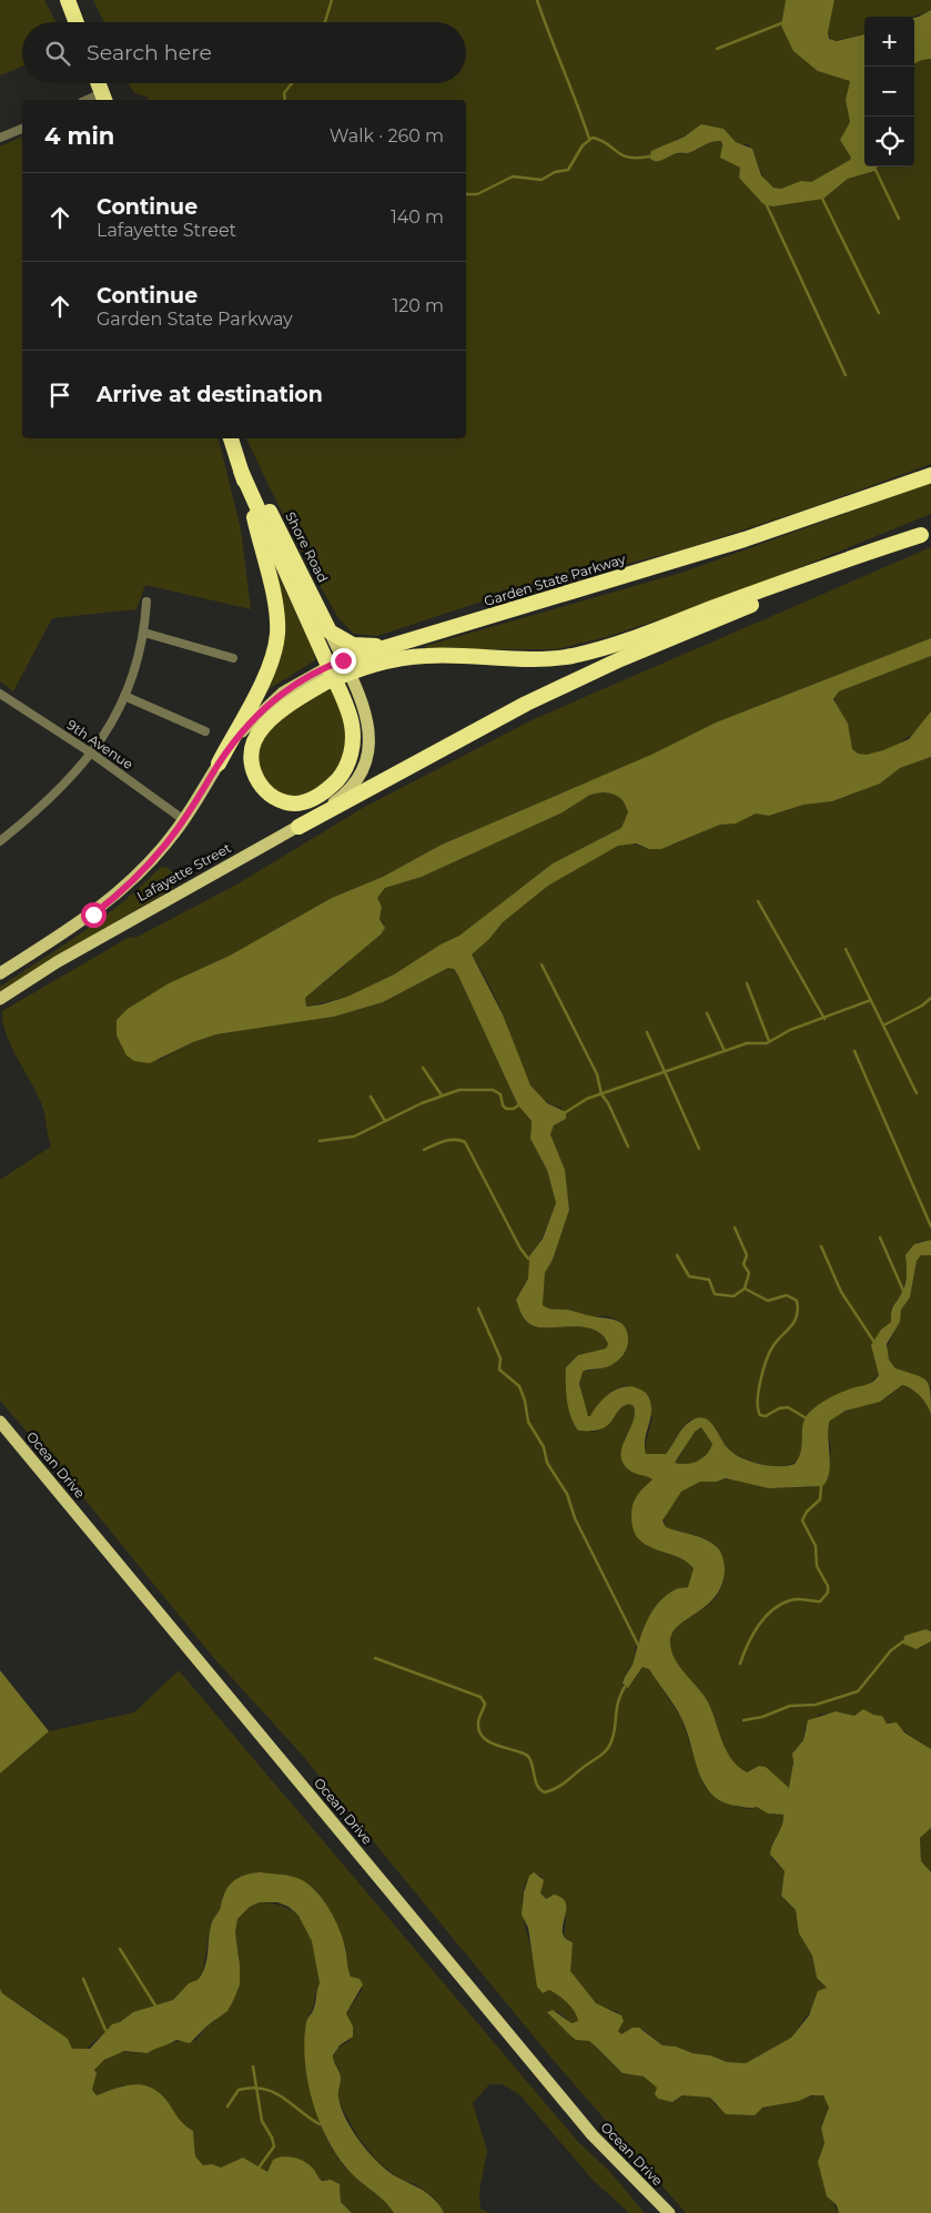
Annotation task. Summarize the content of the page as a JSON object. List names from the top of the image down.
{
  "streets": {
    "highway": ["Shore Road", "Garden State Parkway"],
    "main road": ["Lafayette Street", "Ocean Drive"],
    "street": ["9th Avenue"]
  },
  "crossings": [
    ["Shore Road", "Garden State Parkway"],
    ["Shore Road", "Lafayette Street"],
    ["Garden State Parkway", "Lafayette Street"],
    ["9th Avenue", "Lafayette Street"]
  ],
  "page": {
    "map_buttons": ["+", "−"],
    "search": "Search here",
    "heading": ["4 min", "Walk · 260 m"],
    "list": [
      ["Continue", "Lafayette Street", "140 m"],
      ["Continue", "Garden State Parkway", "120 m"],
      "Arrive at destination"
    ]
  }
}
